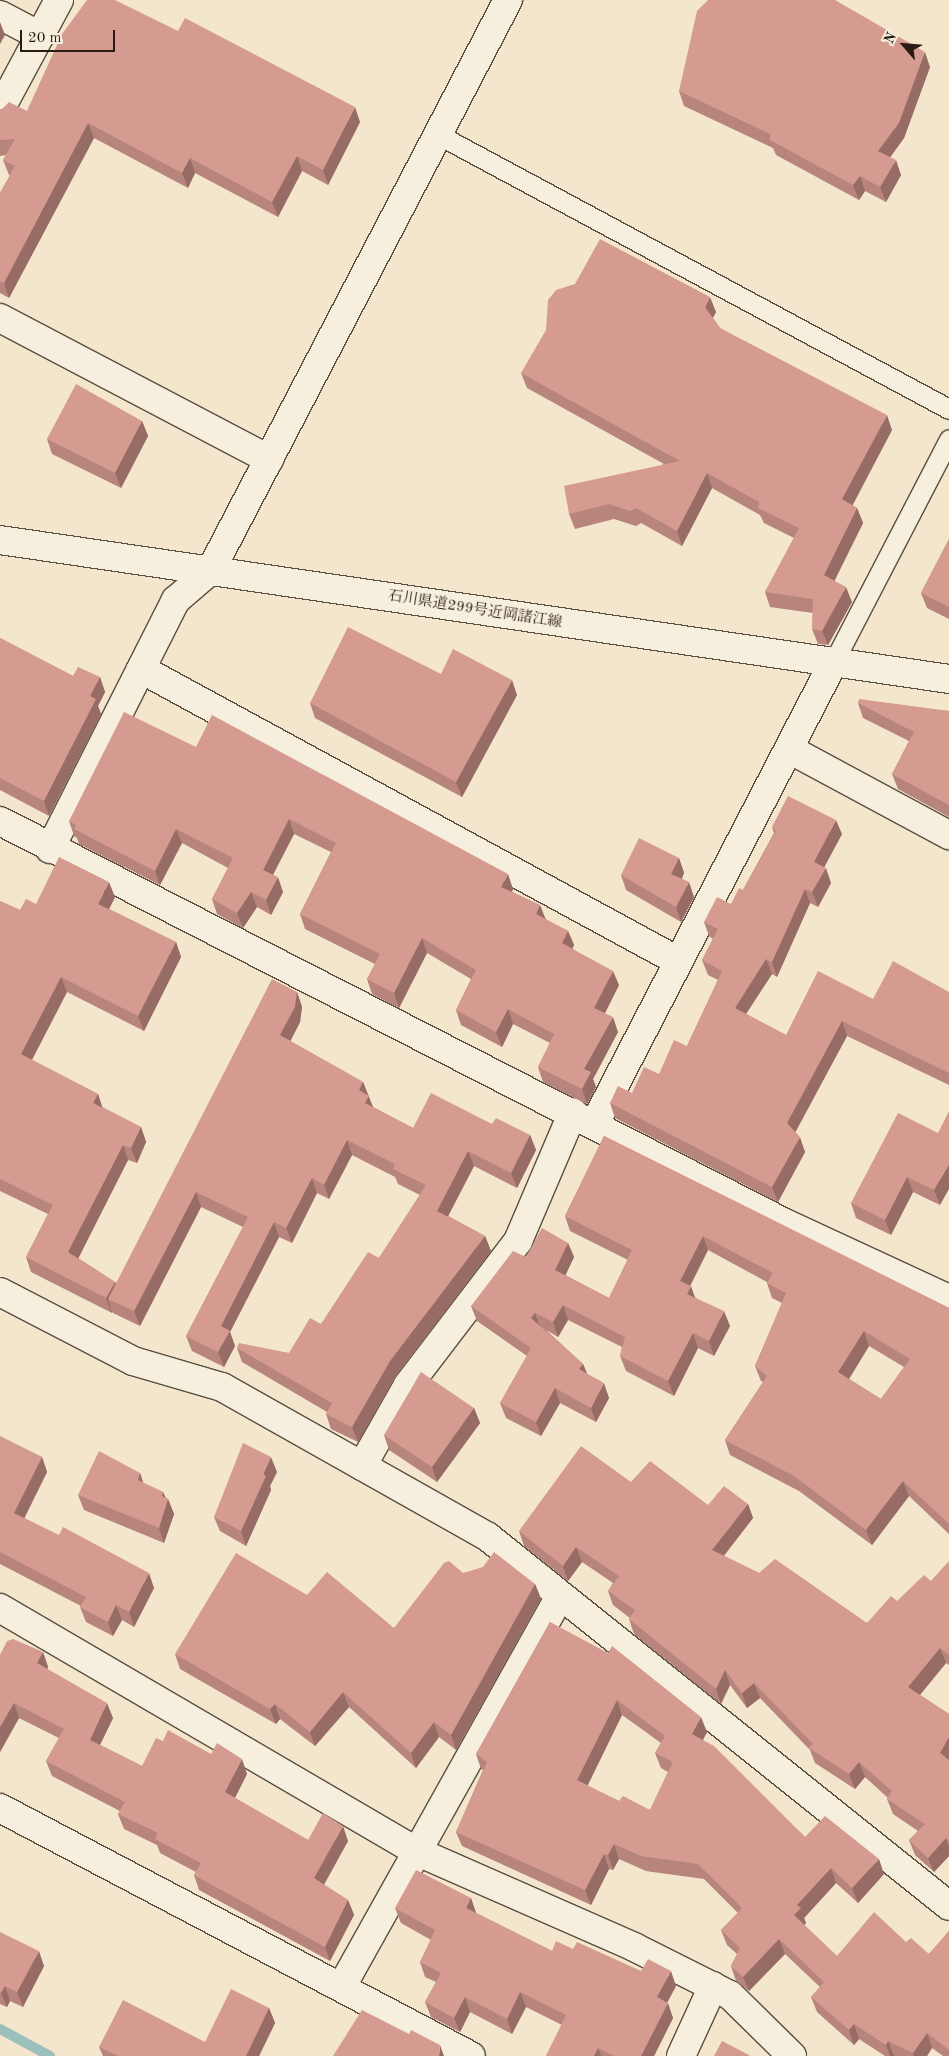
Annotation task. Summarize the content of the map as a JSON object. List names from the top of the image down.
{
  "streets": {
    "street": ["石川県道299号近岡諸江線"]
  },
  "scale_bar": "20 m",
  "north": "top left"
}
